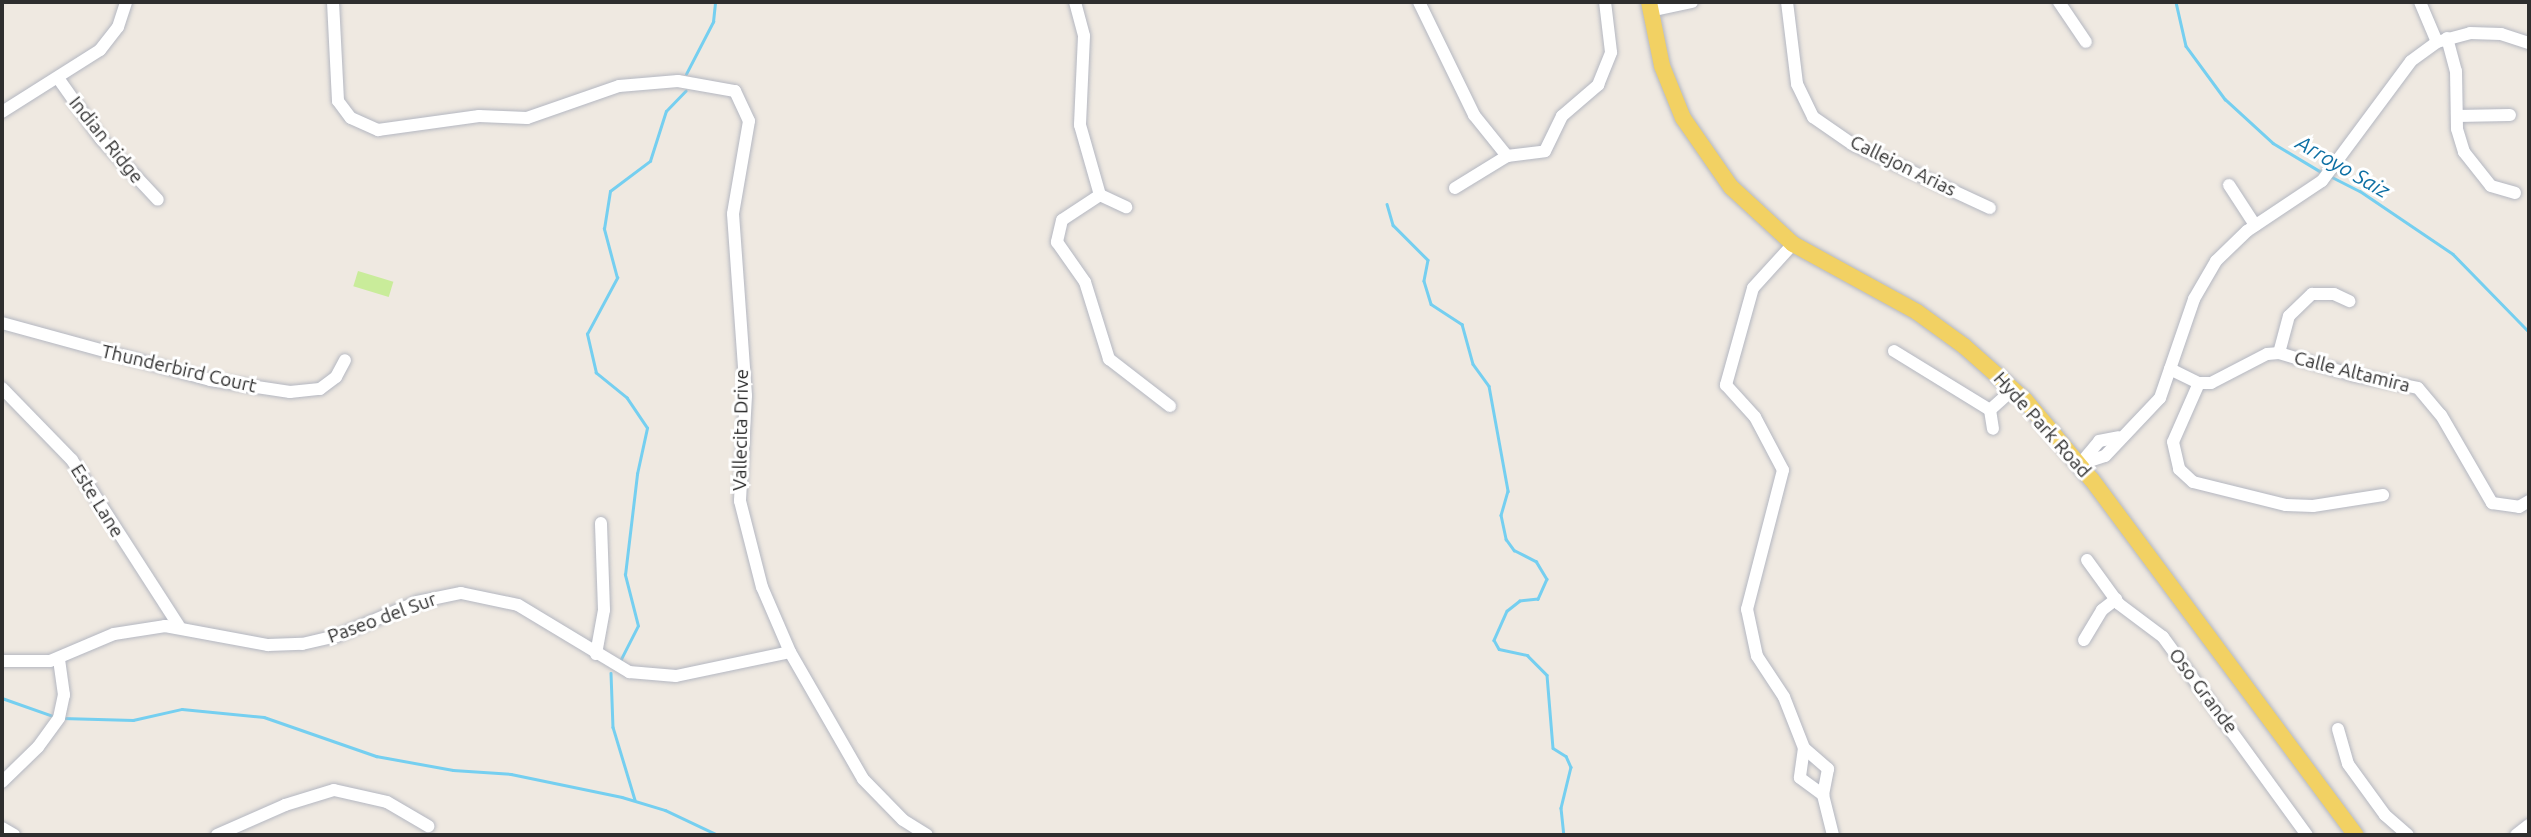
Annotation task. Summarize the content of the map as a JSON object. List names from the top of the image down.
{
  "streets": {
    "main road": ["Hyde Park Road"],
    "street": [
      "Indian Ridge",
      "Callejon Arias",
      "Thunderbird Court",
      "Calle Altamira",
      "Vallecita Drive",
      "Este Lane",
      "Paseo del Sur",
      "Oso Grande"
    ]
  },
  "crossings": [
    ["Vallecita Drive", "Paseo del Sur"],
    ["Este Lane", "Paseo del Sur"]
  ],
  "water": ["Arroyo Saiz"]
}
